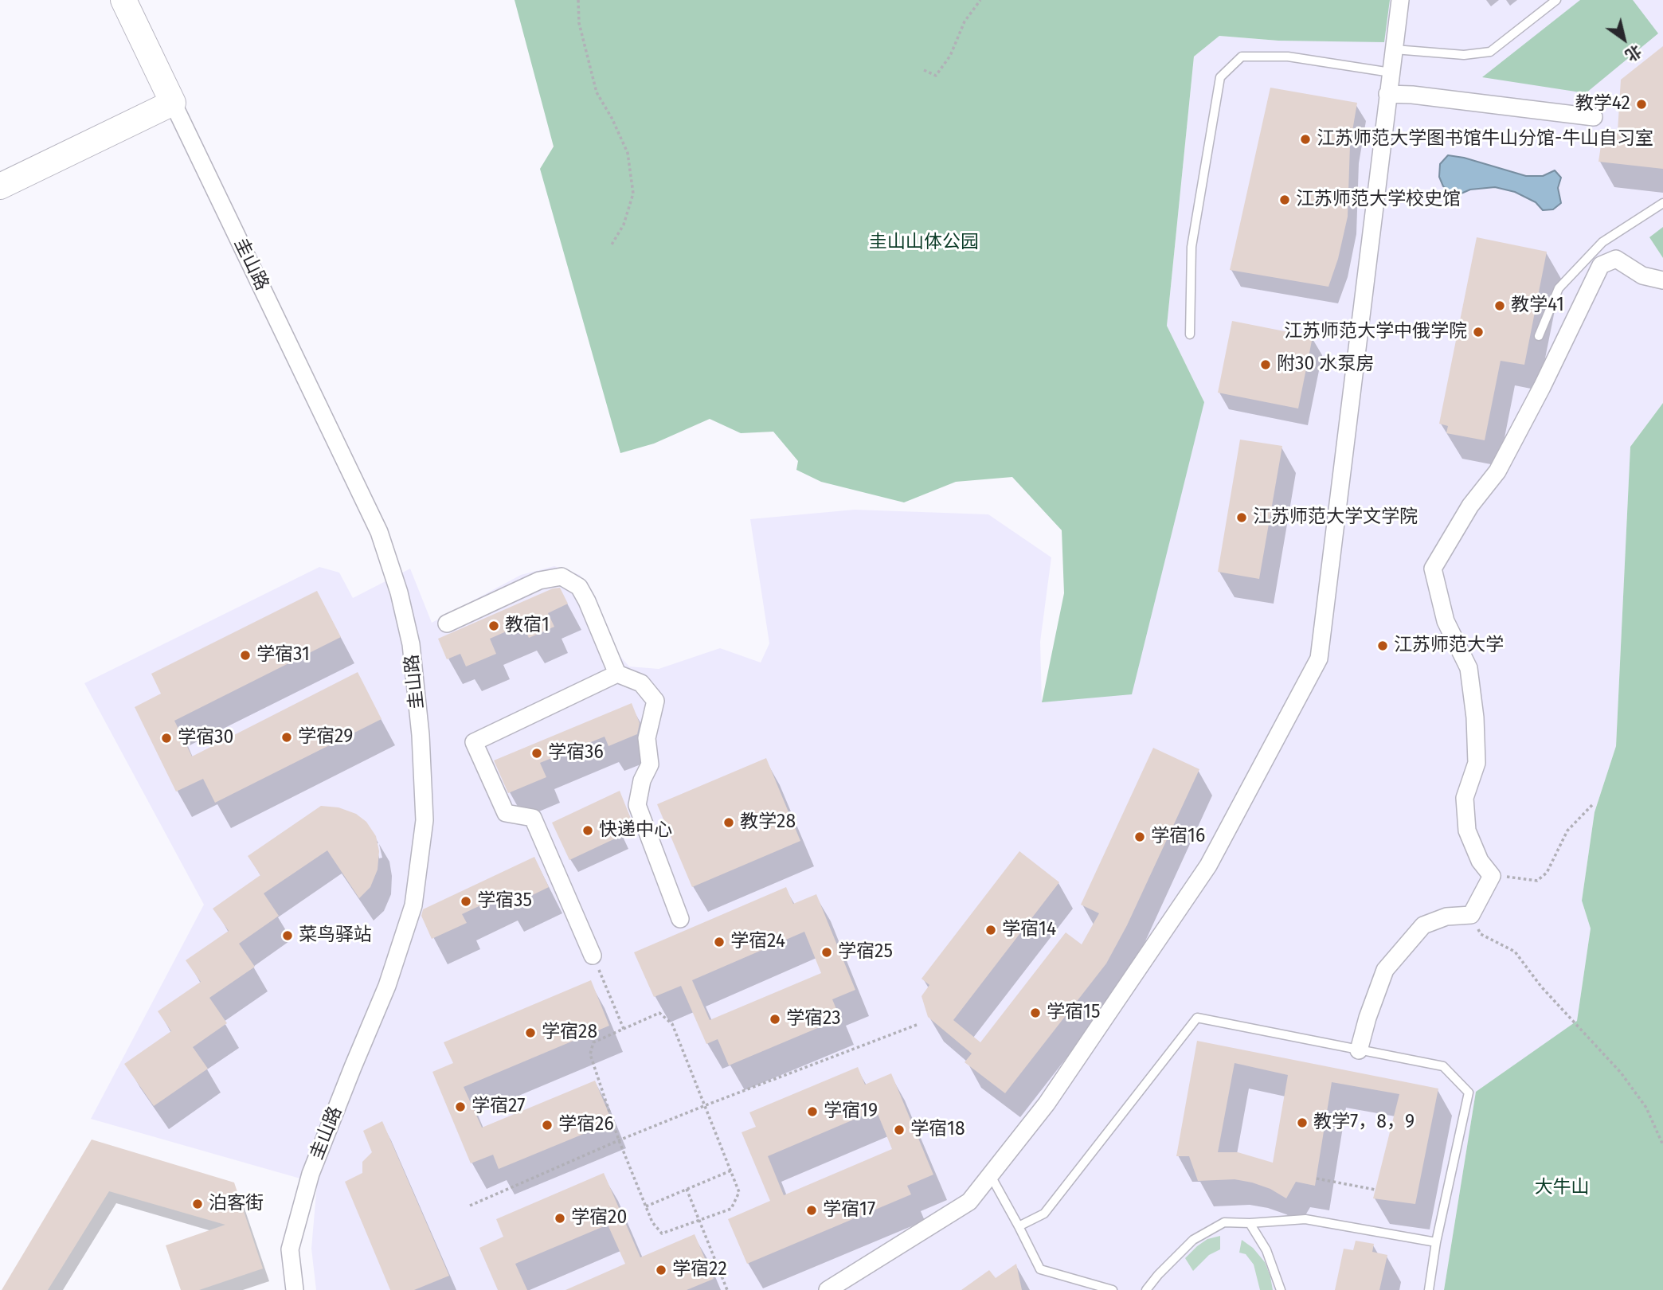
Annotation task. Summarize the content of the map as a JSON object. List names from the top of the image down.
{
  "streets": {
    "street": ["圭山路"]
  },
  "parks": ["圭山山体公园", "大牛山"],
  "places": [
    "教学42",
    "江苏师范大学图书馆牛山分馆-牛山自习室",
    "江苏师范大学校史馆",
    "教学41",
    "江苏师范大学中俄学院",
    "附30 水泵房",
    "江苏师范大学文学院",
    "教宿1",
    "江苏师范大学",
    "学宿31",
    "学宿29",
    "学宿30",
    "学宿36",
    "教学28",
    "快递中心",
    "学宿16",
    "学宿35",
    "学宿14",
    "菜鸟驿站",
    "学宿24",
    "学宿25",
    "学宿15",
    "学宿23",
    "学宿28",
    "学宿27",
    "学宿19",
    "教学7，8，9",
    "学宿26",
    "学宿18",
    "泊客街",
    "学宿17",
    "学宿20",
    "学宿22"
  ],
  "north": "bottom right"
}
